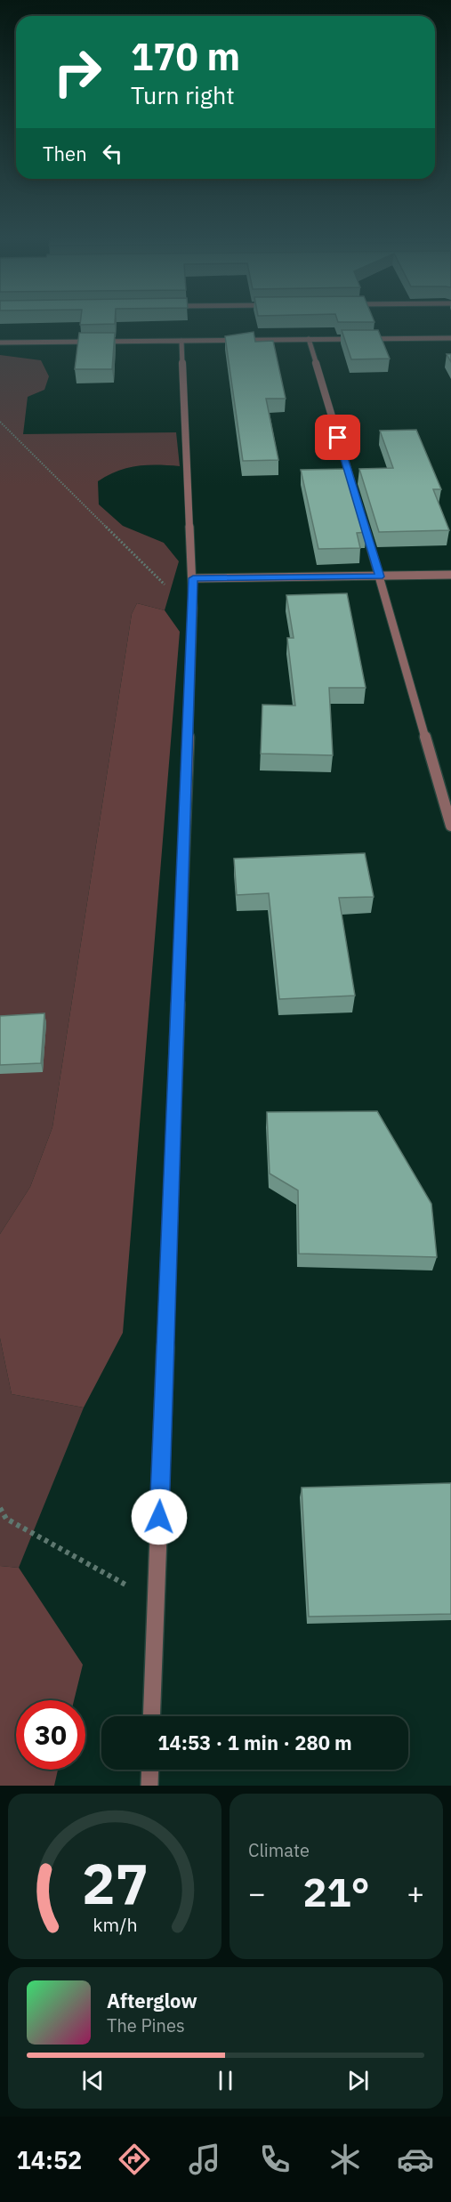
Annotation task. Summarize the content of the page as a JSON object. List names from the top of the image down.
{
  "page": {
    "turn": ["170 m", "Turn right"],
    "then": "Then",
    "limit": "30",
    "trip": "14:53 · 1 min · 280 m",
    "tile": "Climate",
    "heat": ["−", "21°", "+"],
    "song": ["Afterglow", "The Pines"],
    "tabs": "14:52",
    "gauge": ["27", "km/h"]
  }
}
